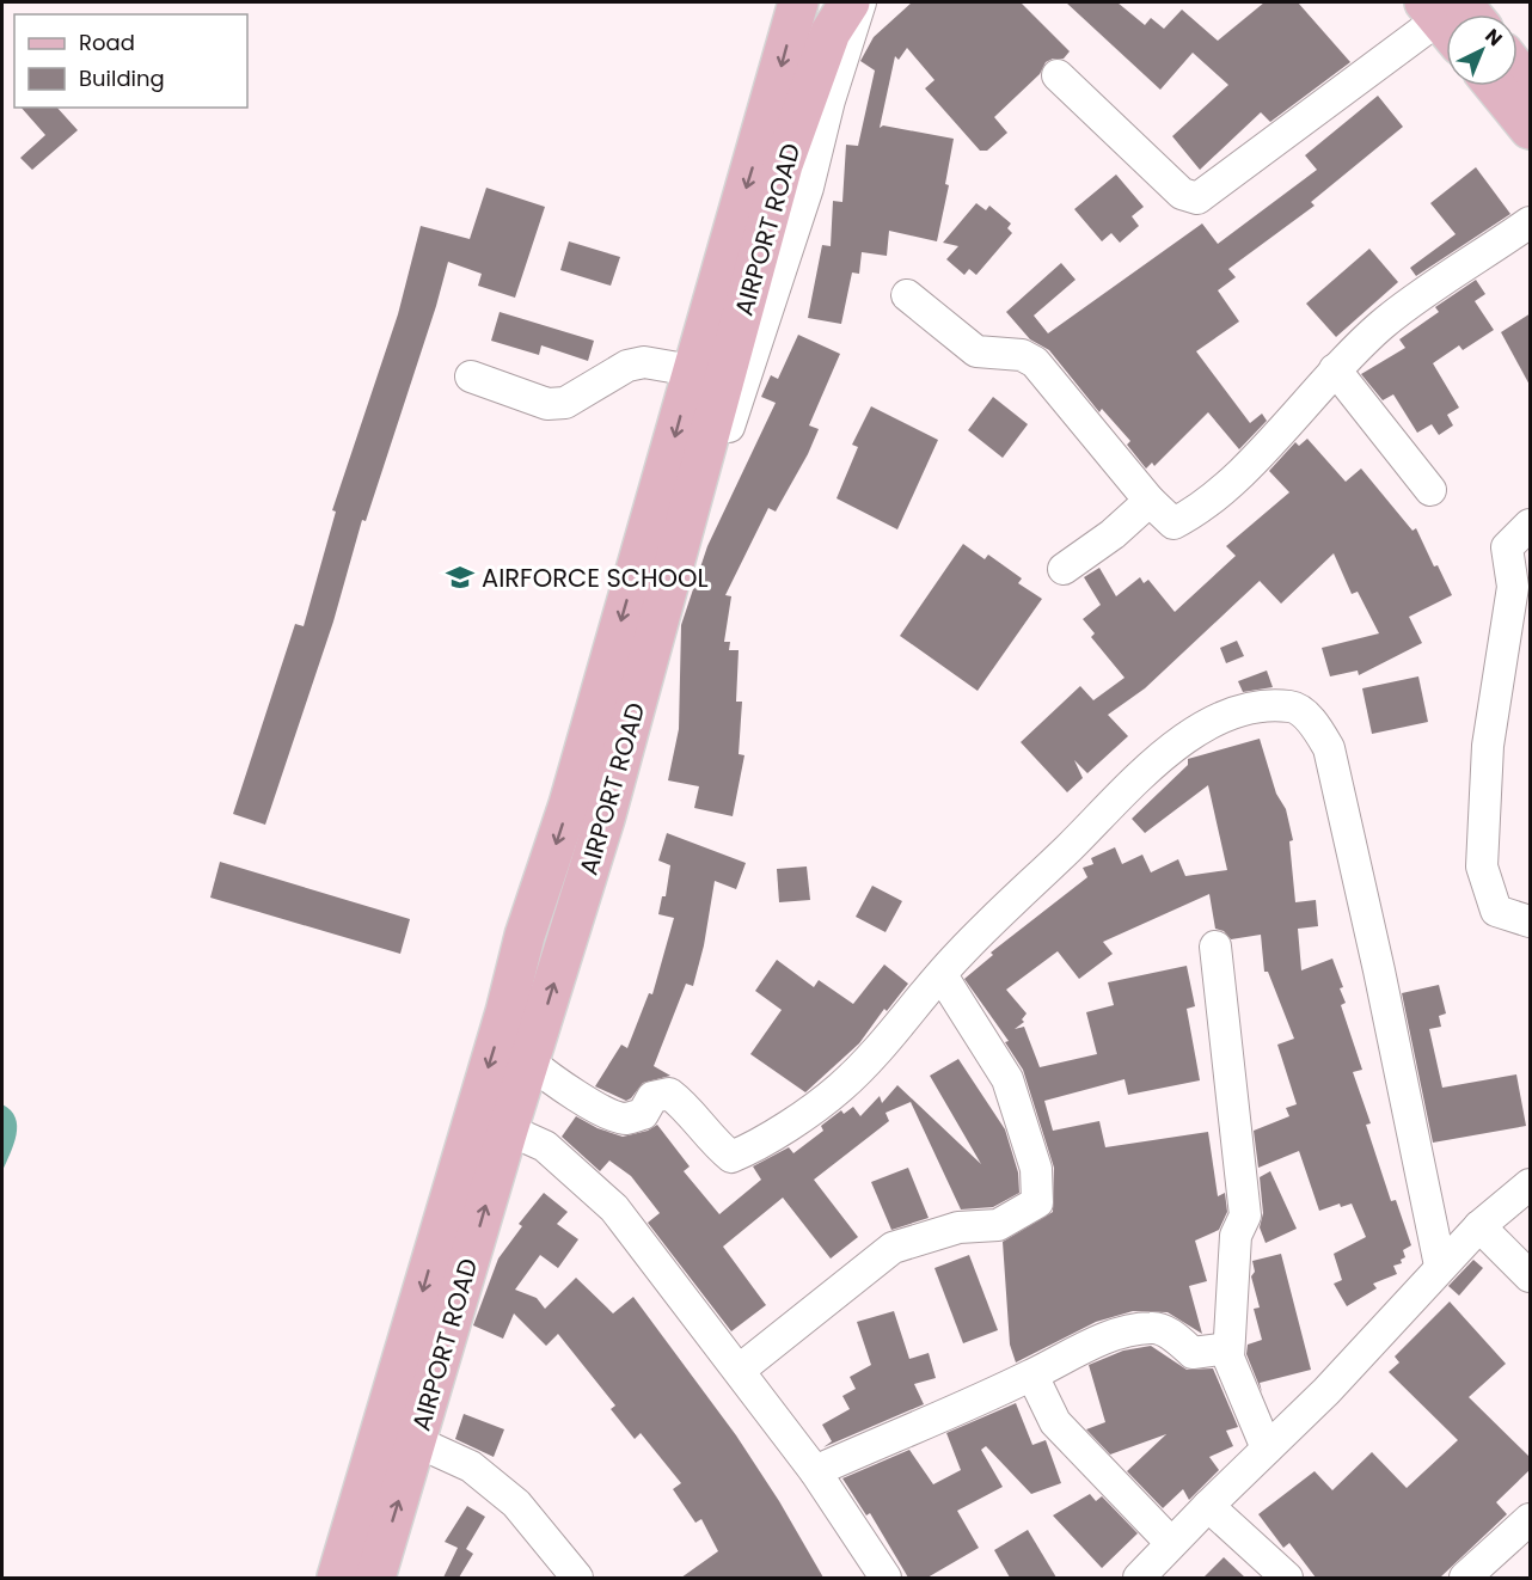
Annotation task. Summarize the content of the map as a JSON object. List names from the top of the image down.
{
  "streets": {
    "main road": ["AIRPORT ROAD"]
  },
  "places": {
    "school or university": ["AIRFORCE SCHOOL"]
  },
  "legend": ["Road", "Building"],
  "north": "top right"
}
